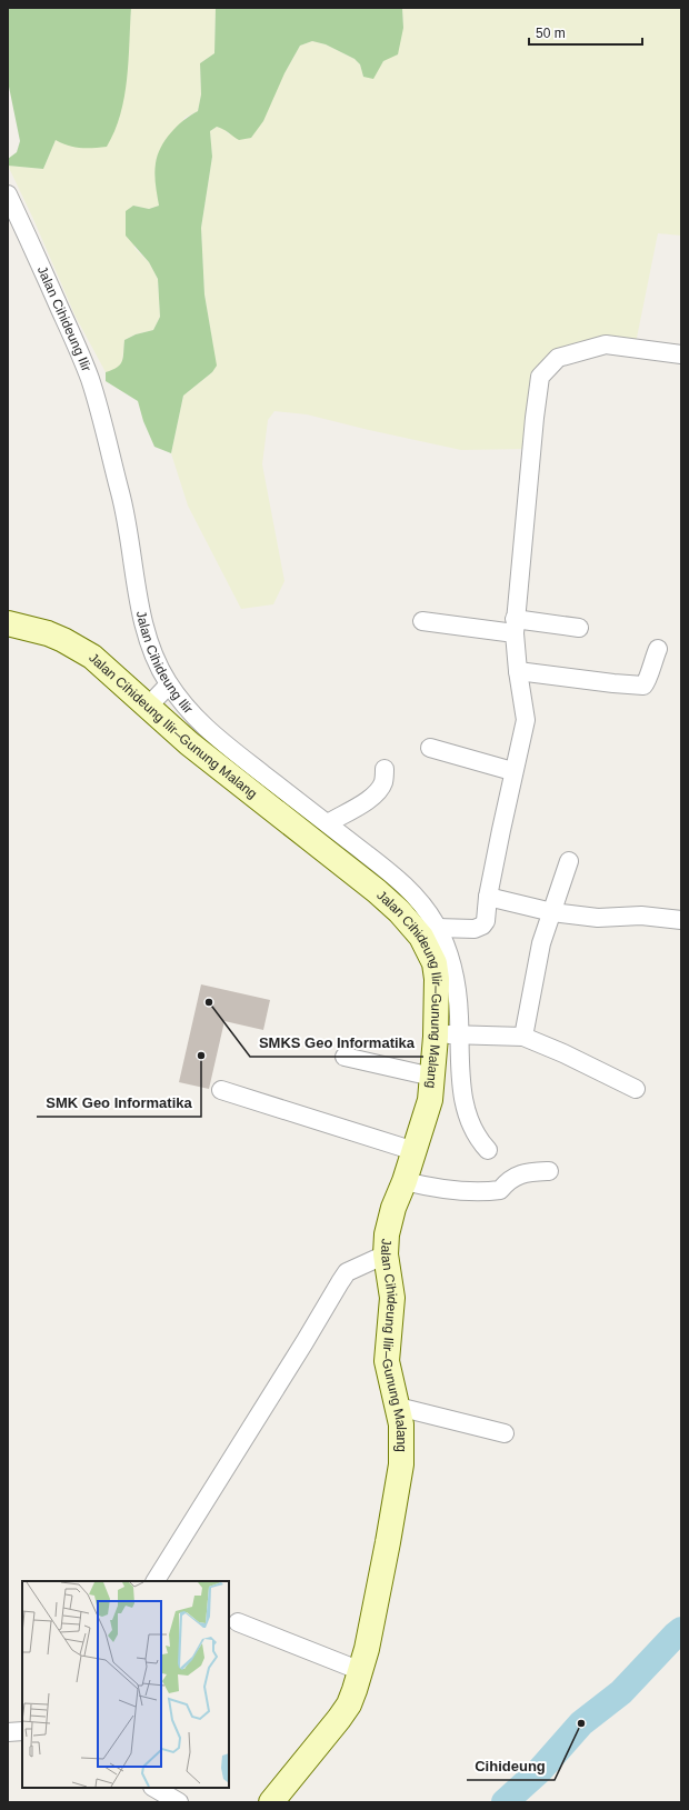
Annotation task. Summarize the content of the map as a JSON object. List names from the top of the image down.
{
  "streets": {
    "main road": ["Jalan Cihideung Ilir–Gunung Malang"],
    "street": ["Jalan Cihideung Ilir"]
  },
  "crossings": [
    ["Jalan Cihideung Ilir", "Jalan Cihideung Ilir–Gunung Malang"]
  ],
  "places": ["SMKS Geo Informatika", "SMK Geo Informatika", "Cihideung"],
  "scale_bar": "50 m"
}
